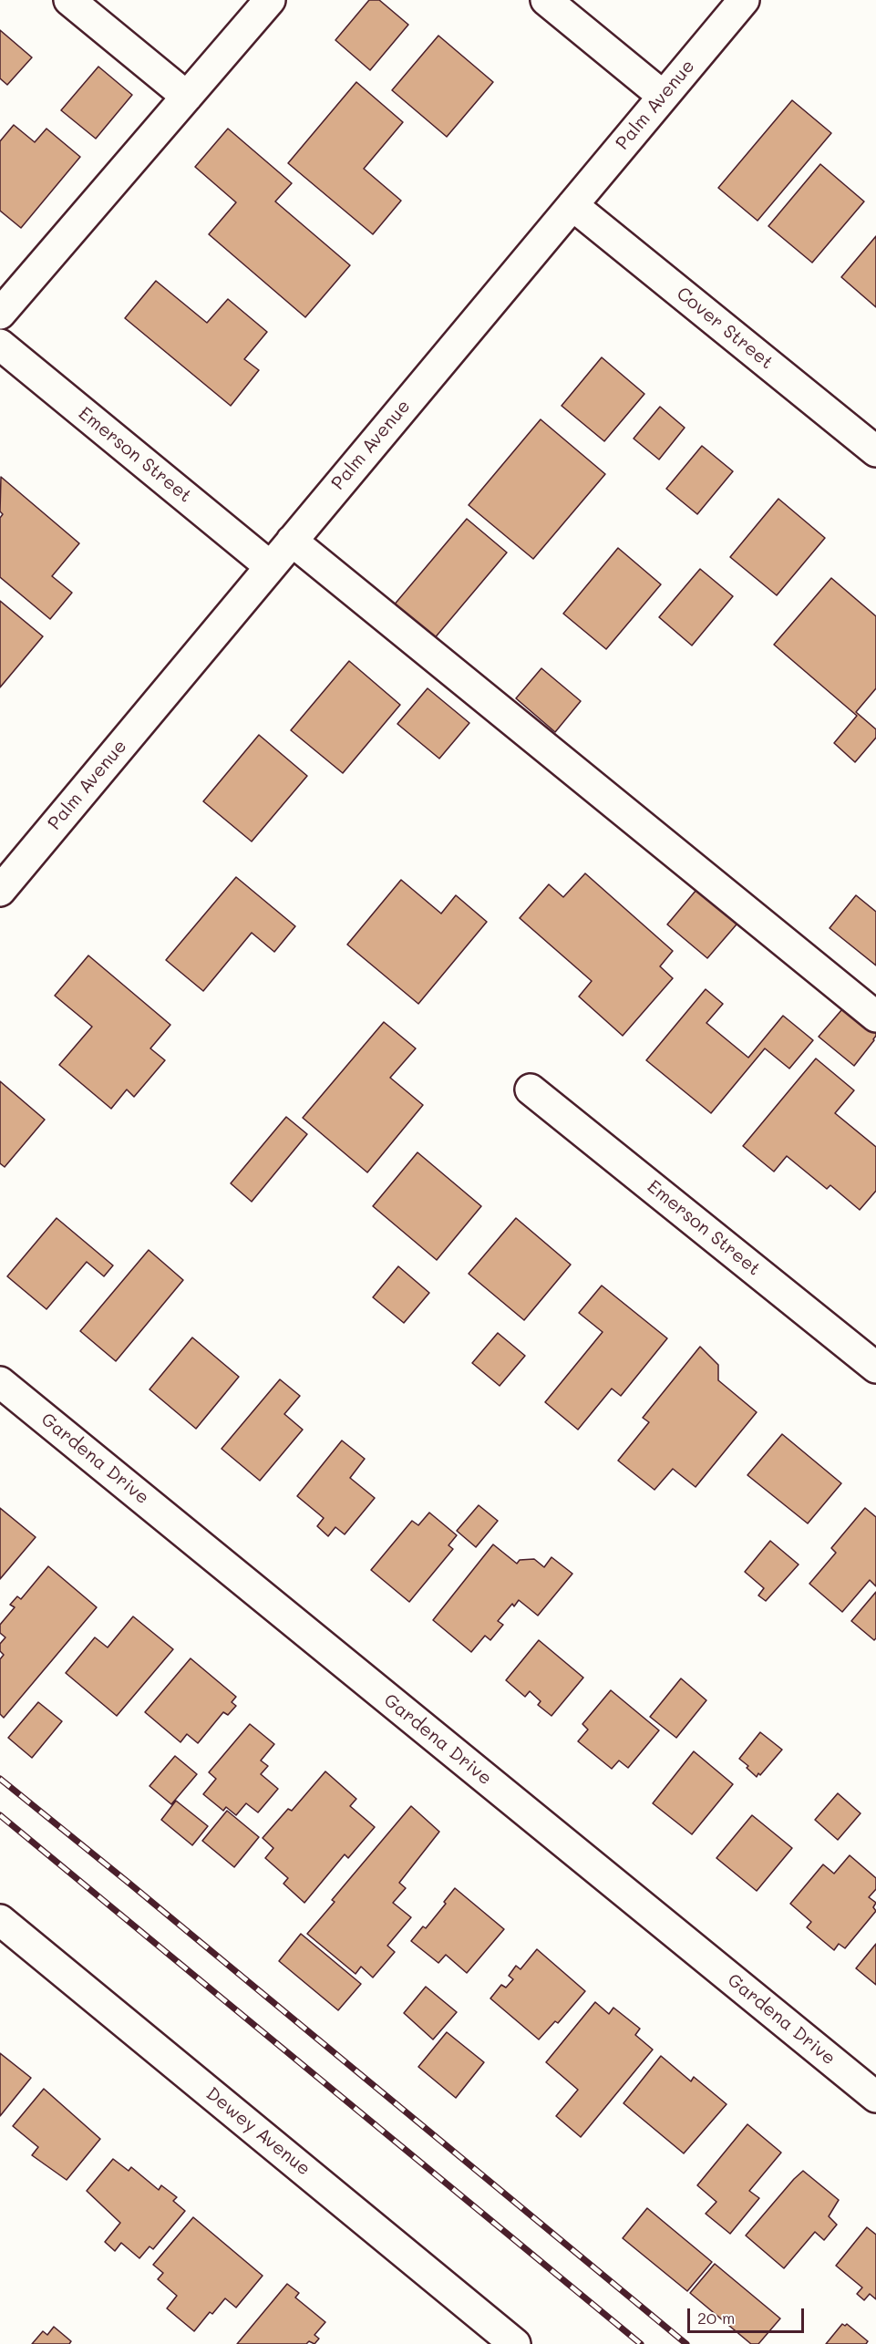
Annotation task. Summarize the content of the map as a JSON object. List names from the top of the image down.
{
  "streets": {
    "street": [
      "Palm Avenue",
      "Cover Street",
      "Emerson Street",
      "Gardena Drive",
      "Dewey Avenue"
    ]
  },
  "crossings": [
    ["Palm Avenue", "Cover Street"],
    ["Palm Avenue", "Emerson Street"]
  ],
  "scale_bar": "20 m"
}
